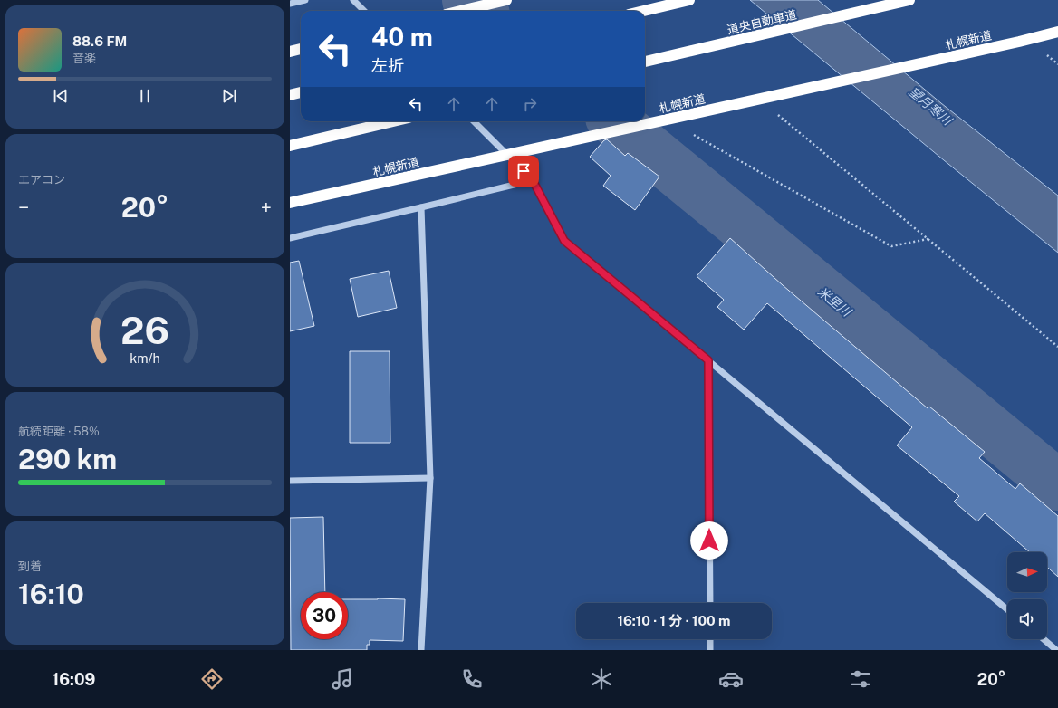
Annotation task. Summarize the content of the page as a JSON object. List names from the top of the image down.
{
  "streets": {
    "highway": ["道央自動車道", "札幌新道"]
  },
  "water": ["望月寒川", "米里川"],
  "north": "right",
  "page": {
    "turn": ["40 m", "左折"],
    "song": ["88.6 FM", "音楽"],
    "tile": [
      "エアコン",
      ["航続距離 · 58%", "290 km"],
      ["到着", "16:10"]
    ],
    "heat": ["−", "20°", "+"],
    "limit": "30",
    "trip": "16:10 · 1 分 · 100 m",
    "tabs": ["16:09", "20°"],
    "gauge": ["26", "km/h"]
  }
}
